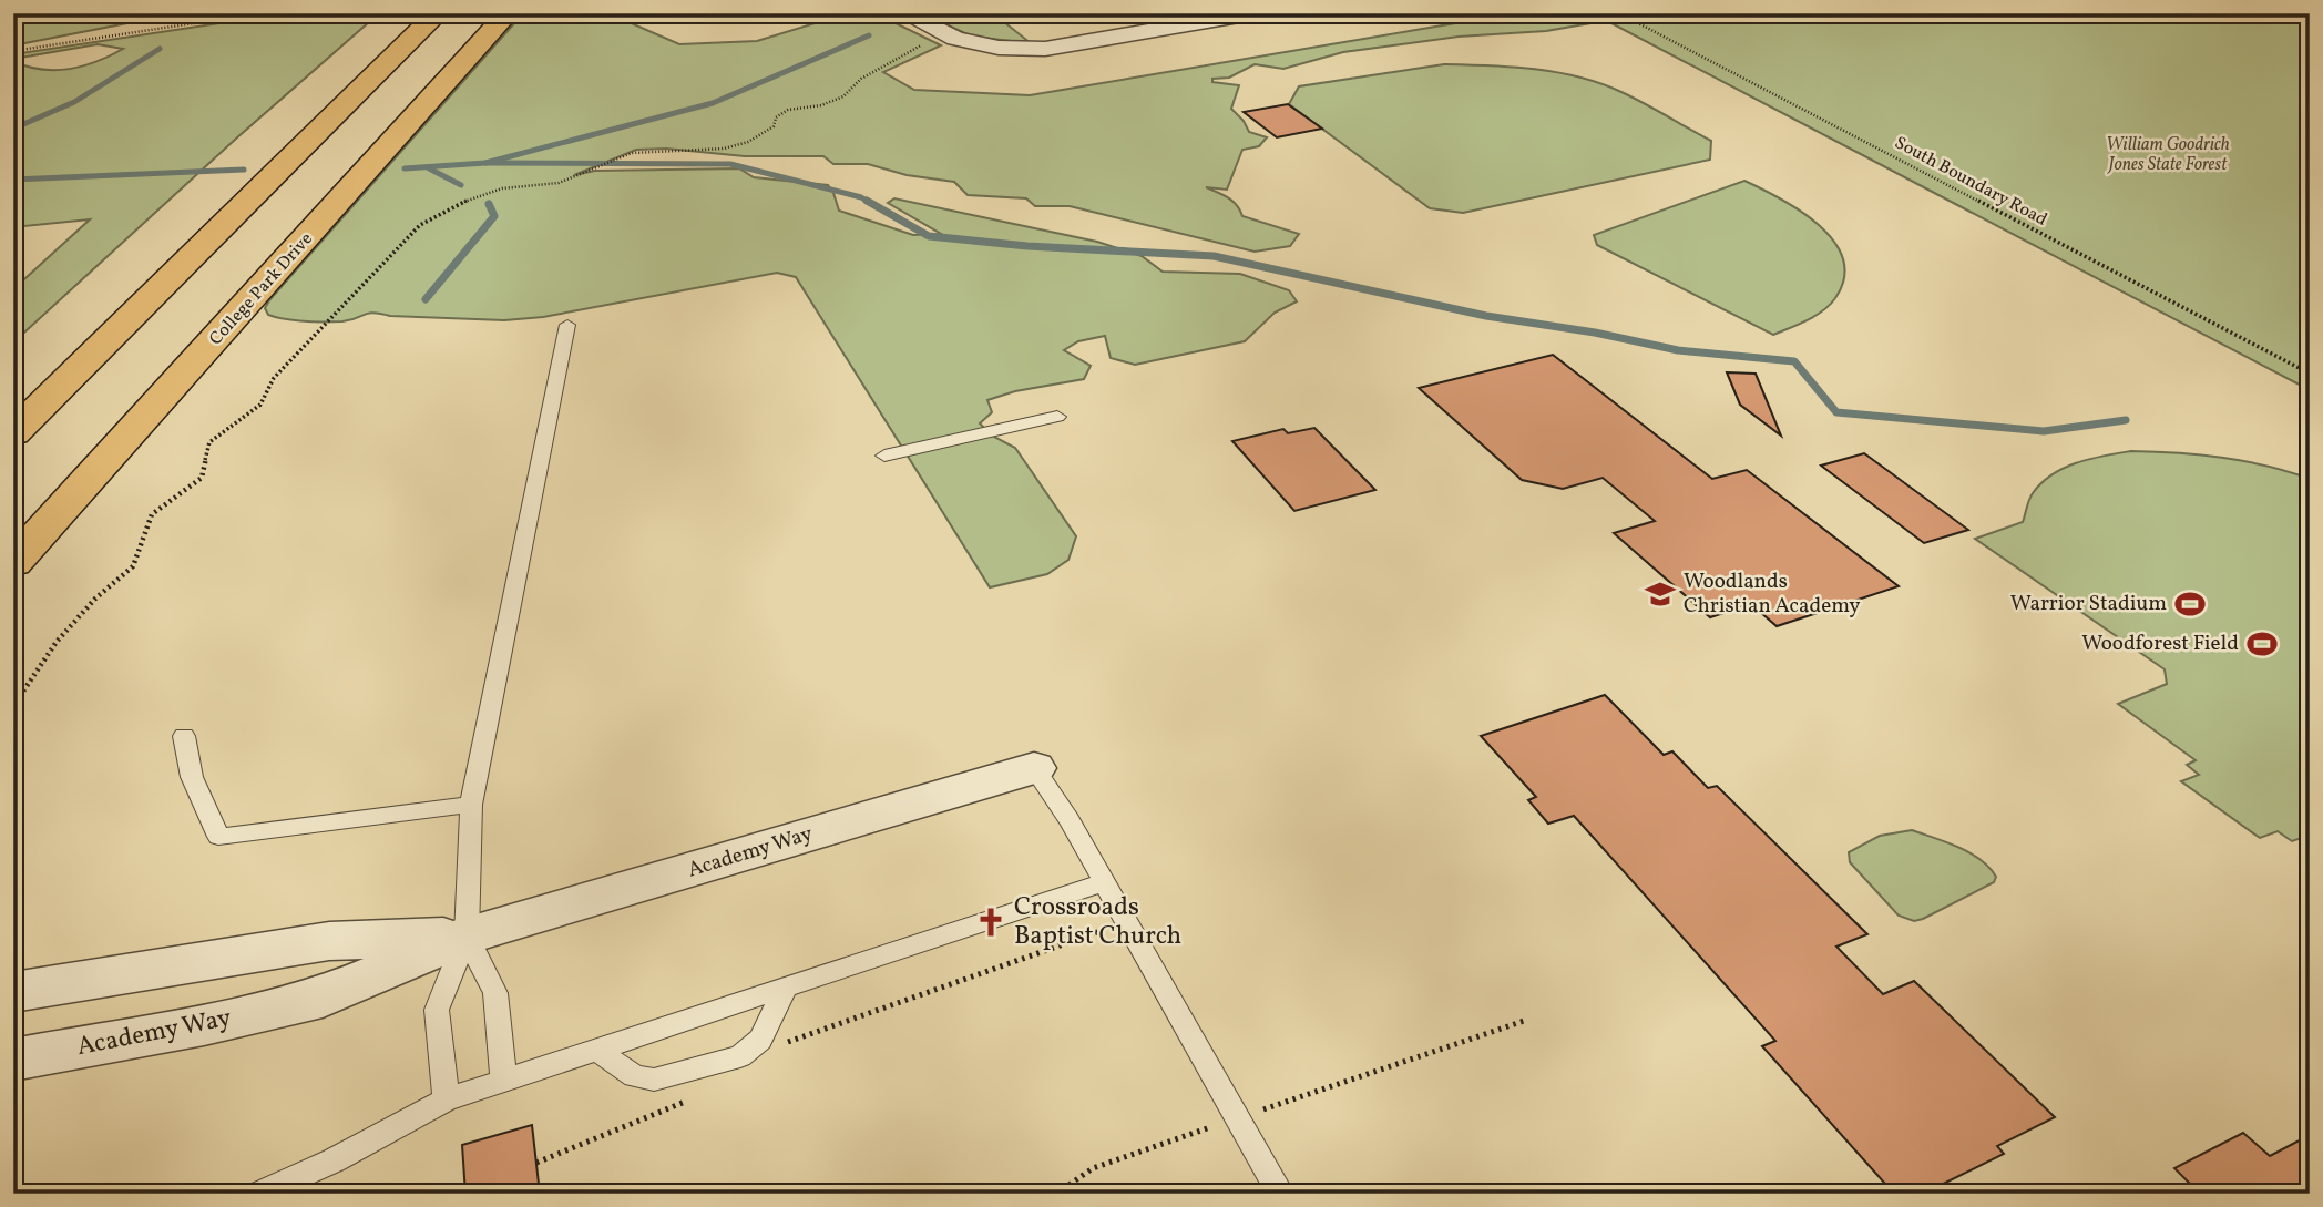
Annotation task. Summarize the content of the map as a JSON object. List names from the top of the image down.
{
  "streets": {
    "main road": ["College Park Drive"],
    "street": ["Academy Way"],
    "path": ["South Boundary Road"]
  },
  "parks": ["William Goodrich Jones State Forest"],
  "places": {
    "school or university": ["Woodlands Christian Academy"],
    "sports": ["Warrior Stadium", "Woodforest Field"],
    "church": ["Crossroads Baptist Church"]
  }
}
